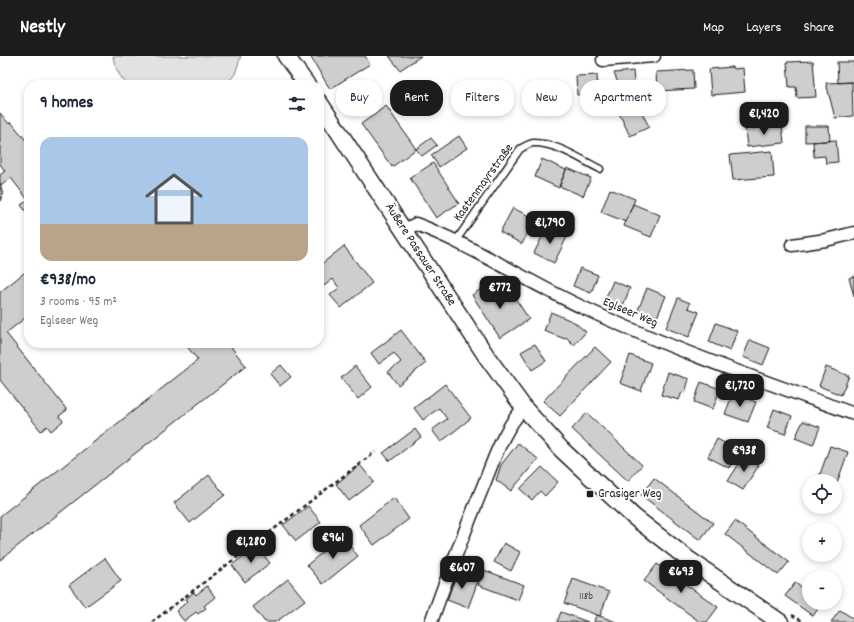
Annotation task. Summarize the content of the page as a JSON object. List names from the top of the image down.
{
  "streets": {
    "main road": ["Äußere Passauer Straße"],
    "street": ["Eglseer Weg"],
    "lane": ["Kastenmayrstraße"]
  },
  "crossings": [
    ["Kastenmayrstraße", "Eglseer Weg"],
    ["Äußere Passauer Straße", "Eglseer Weg"]
  ],
  "places": {
    "transit": ["Grasiger Weg"]
  },
  "house_numbers": ["118b"],
  "page": {
    "header": "Nestly",
    "nav": ["Map", "Layers", "Share"],
    "chip": [
      "Buy",
      "Rent",
      "Filters",
      "New",
      "Apartment"
    ],
    "heading": "9 homes",
    "price": [
      "€1,420",
      "€1,790",
      "€772",
      "€1,720",
      "€938",
      "€961",
      "€1,280",
      "€607",
      "€693"
    ],
    "list": [
      {
        "name": "€938/mo",
        "note": "3 rooms · 95 m² · Eglseer Weg"
      }
    ],
    "map_buttons": ["+", "−"]
  }
}
